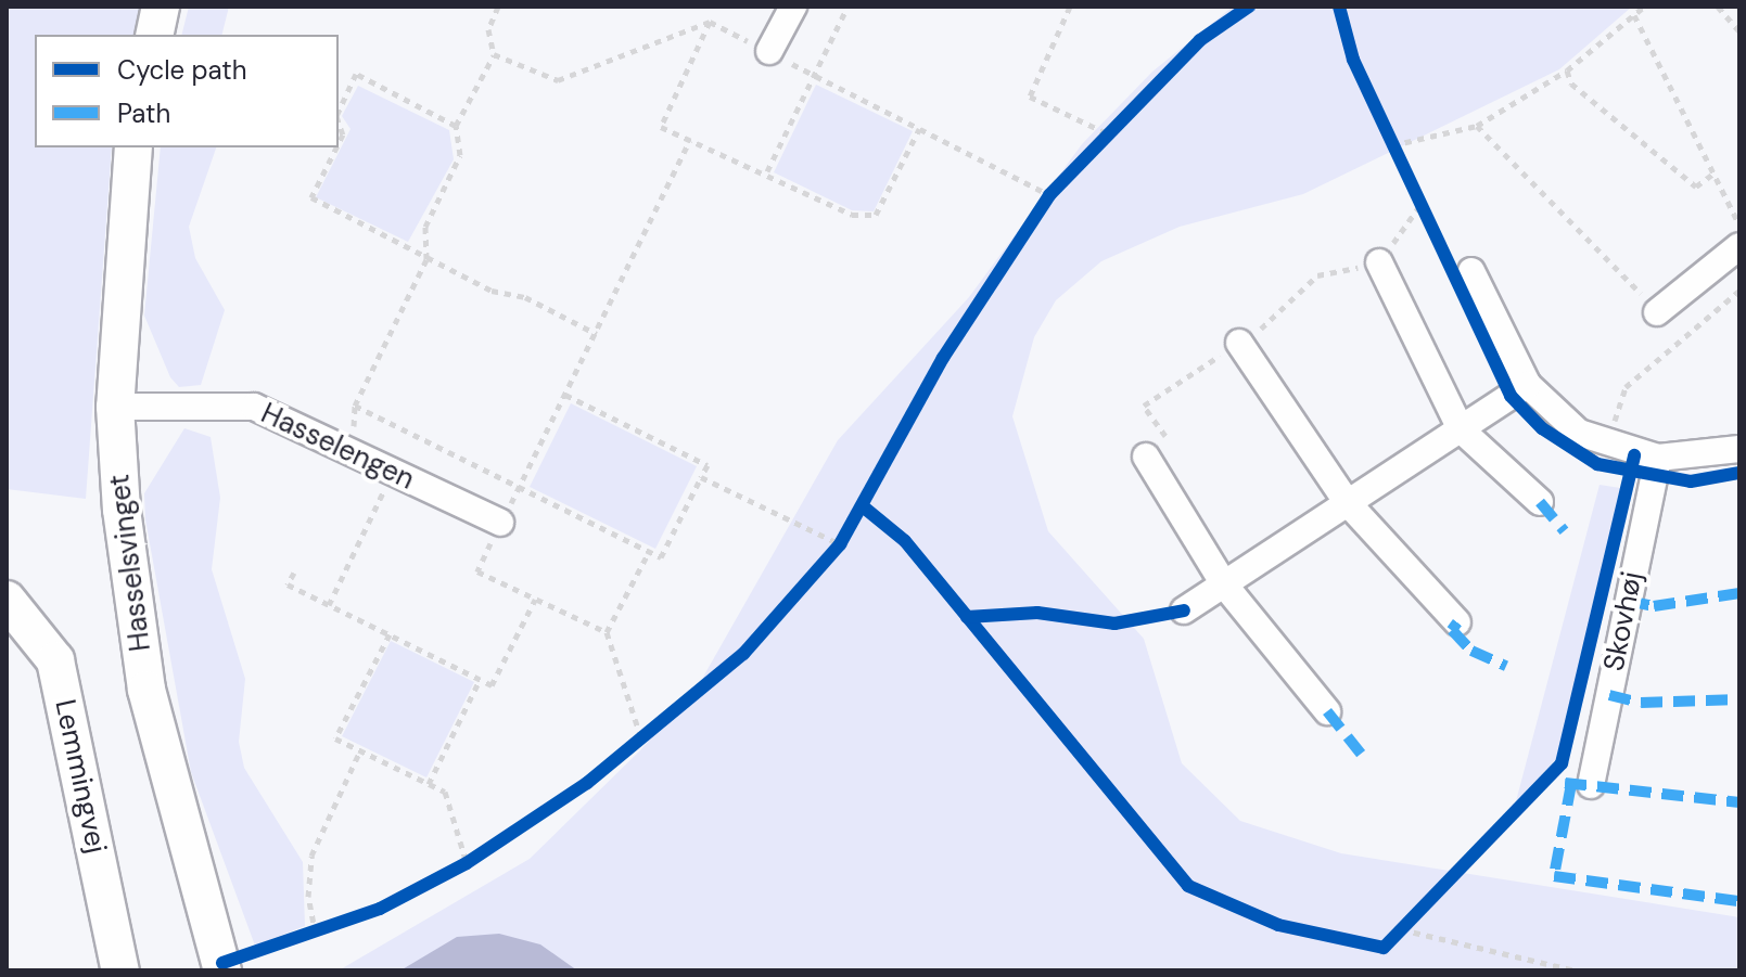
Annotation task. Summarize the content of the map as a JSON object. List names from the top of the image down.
{
  "streets": {
    "street": [
      "Hasselengen",
      "Hasselsvinget",
      "Skovhøj",
      "Lemmingvej"
    ]
  },
  "crossings": [
    ["Hasselengen", "Hasselsvinget"]
  ],
  "legend": ["Cycle path", "Path"]
}
